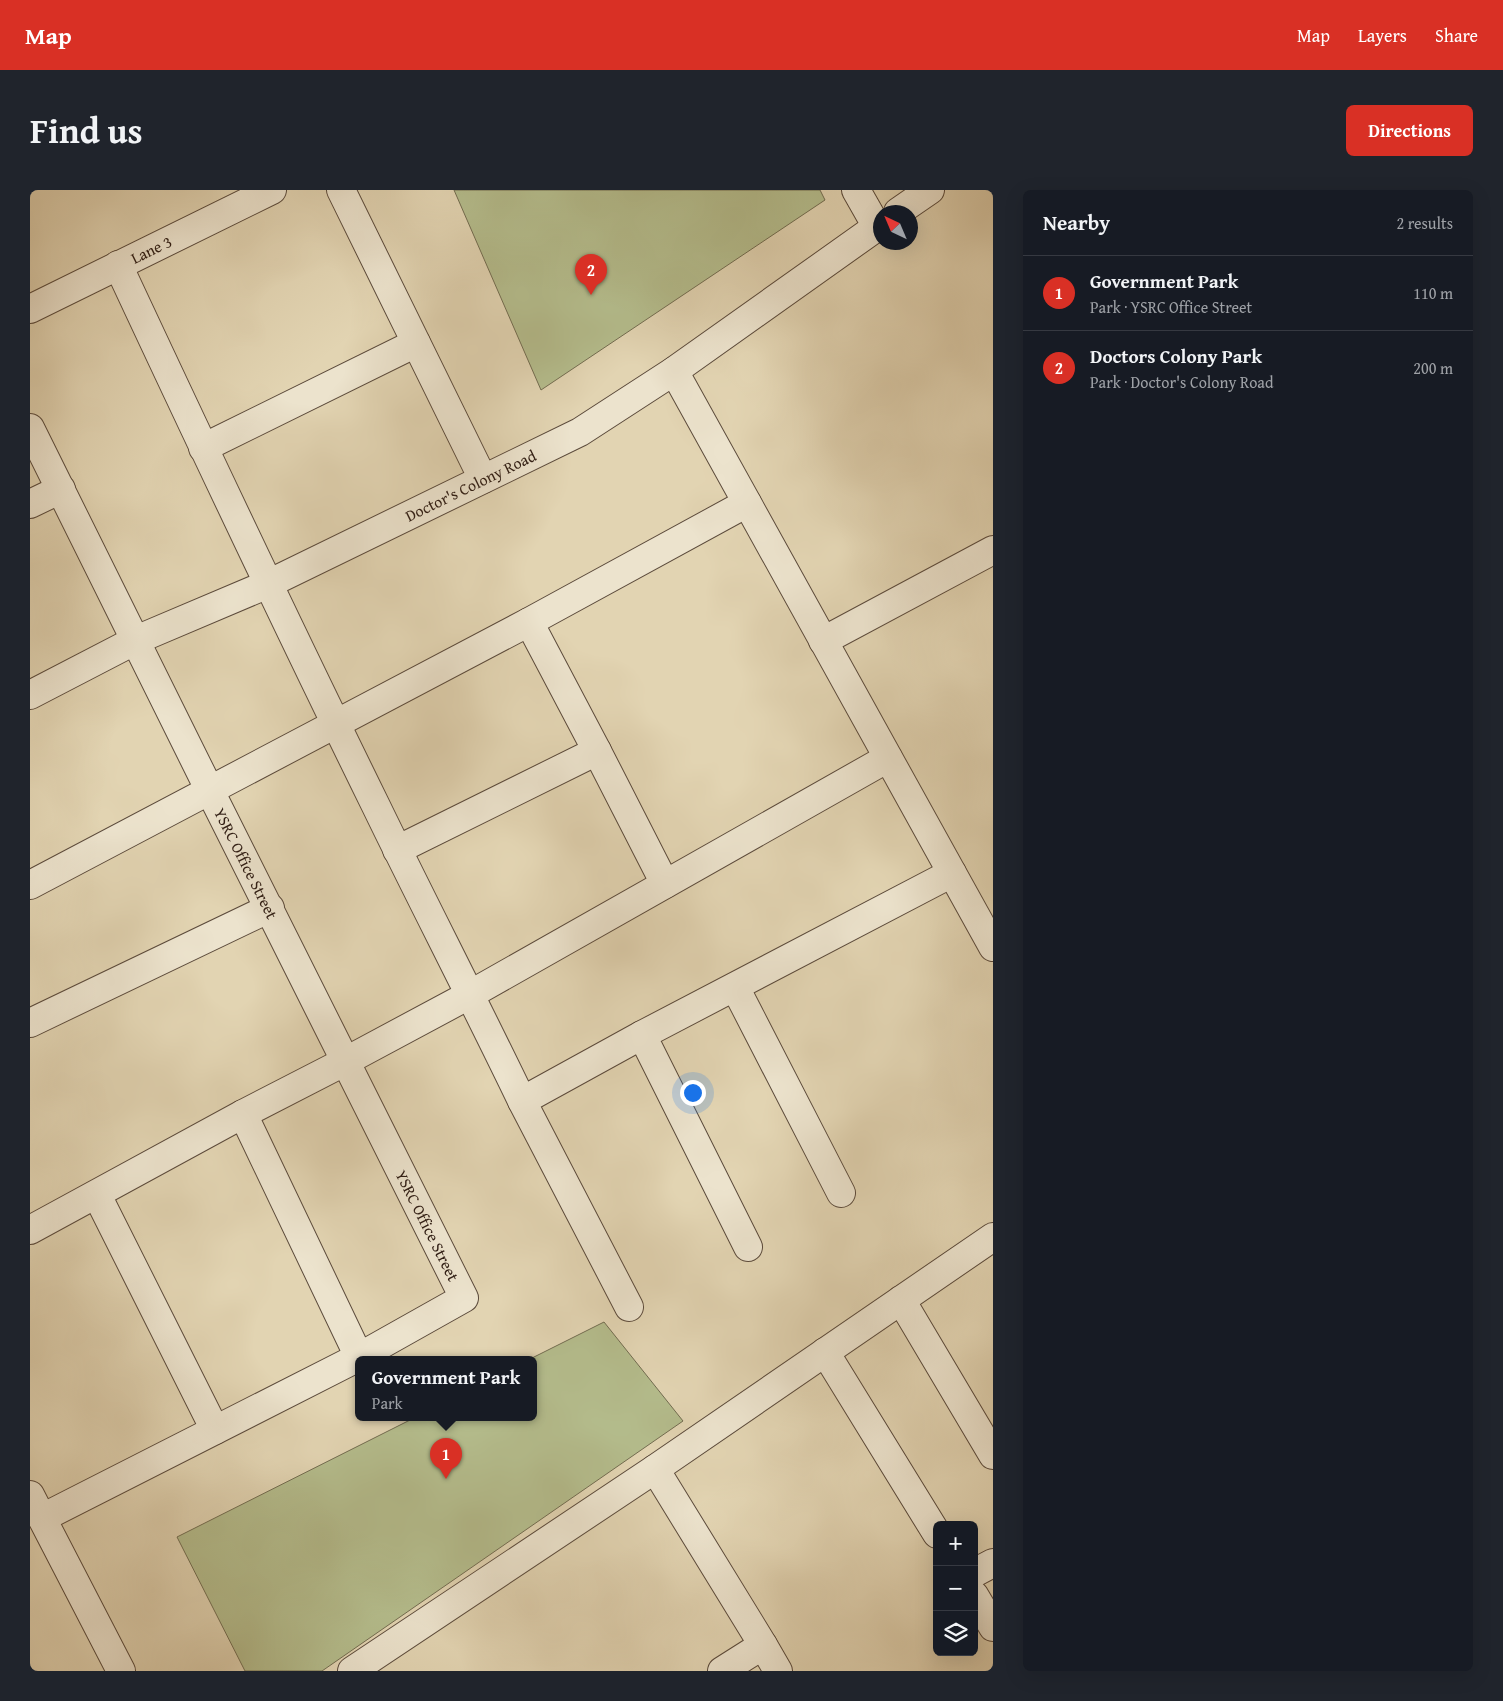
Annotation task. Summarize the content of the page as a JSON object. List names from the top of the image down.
{
  "streets": {
    "street": ["Lane 3", "Doctor's Colony Road", "YSRC Office Street"]
  },
  "crossings": [
    ["Doctor's Colony Road", "YSRC Office Street"]
  ],
  "north": "top left",
  "page": {
    "header": "Map",
    "nav": ["Map", "Layers", "Share"],
    "title": "Find us",
    "buttons": "Directions",
    "heading": ["Nearby", "2 results"],
    "pins": ["2", "1"],
    "list": [
      {
        "mark": "1",
        "name": "Government Park",
        "note": "Park · YSRC Office Street",
        "value": "110 m"
      },
      {
        "mark": "2",
        "name": "Doctors Colony Park",
        "note": "Park · Doctor's Colony Road",
        "value": "200 m"
      }
    ],
    "popup": ["Government Park", "Park"],
    "map_buttons": ["+", "−"]
  }
}
